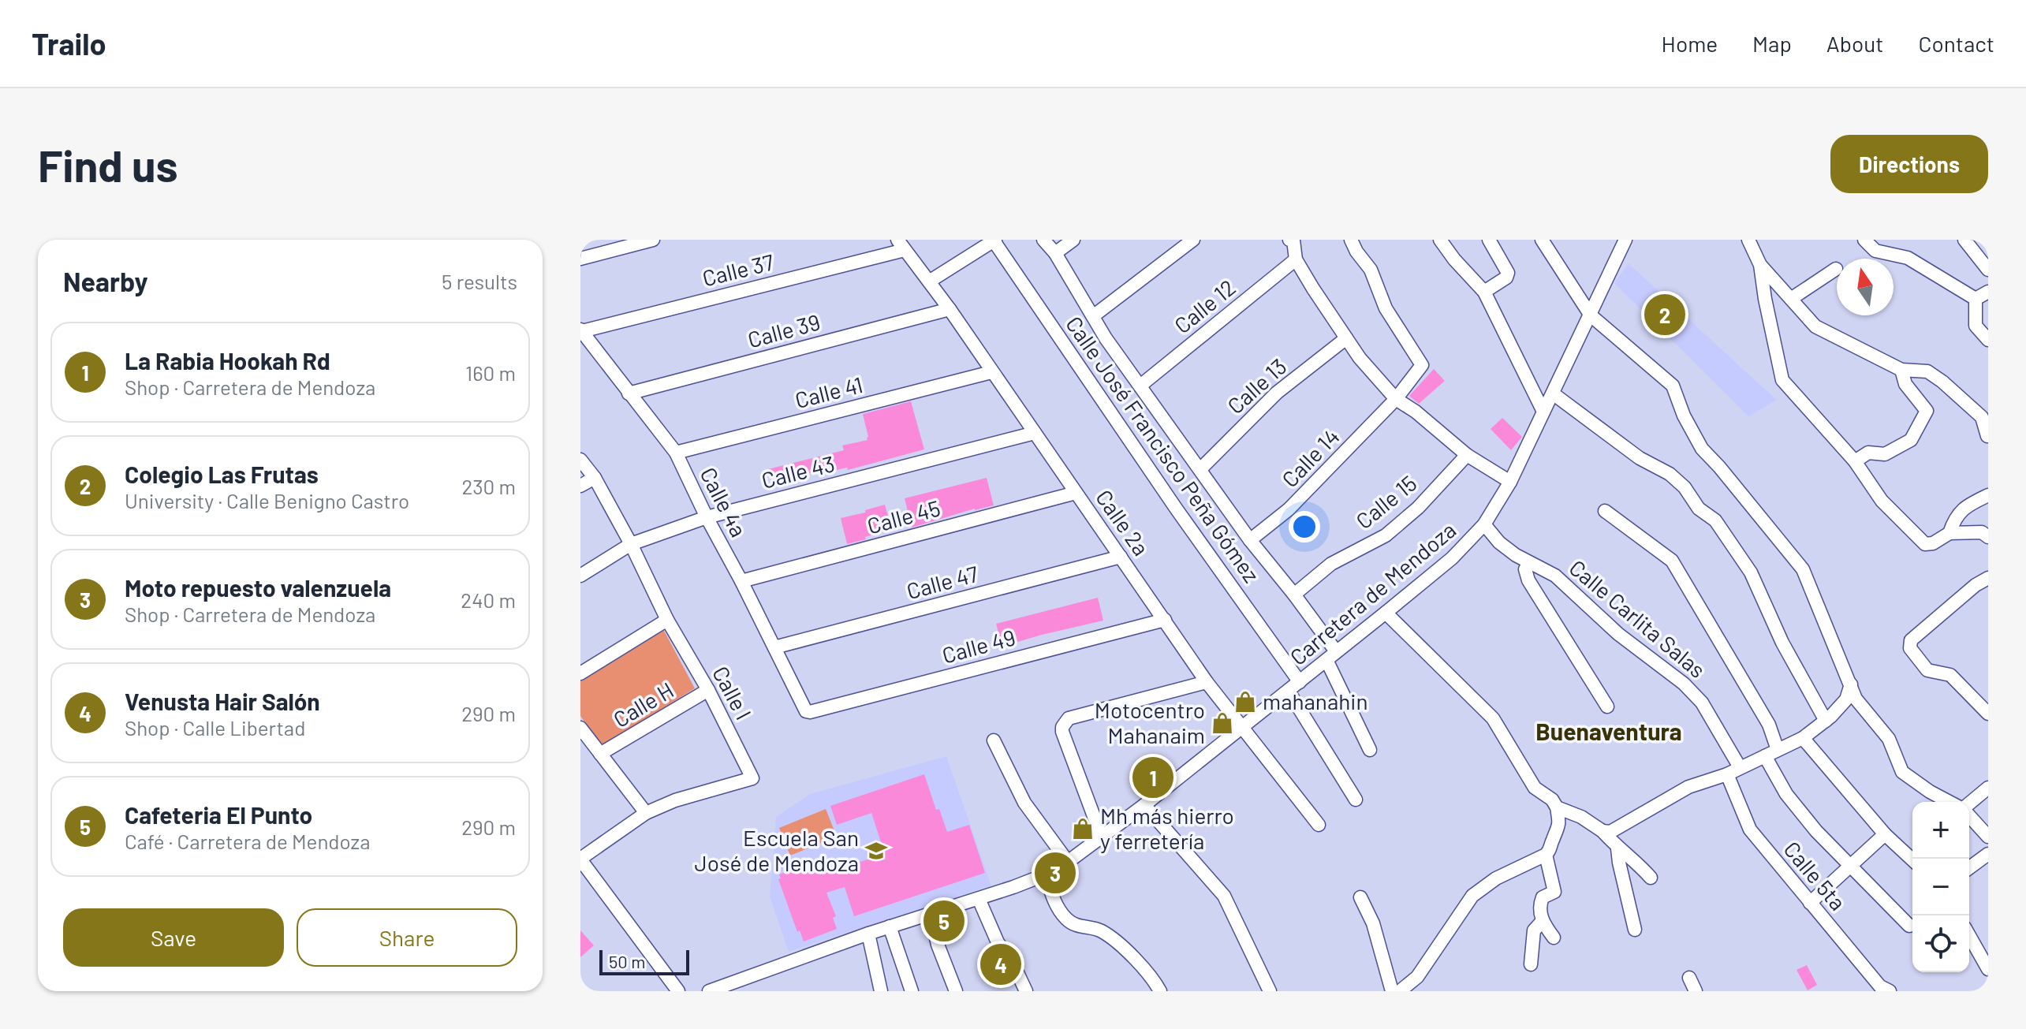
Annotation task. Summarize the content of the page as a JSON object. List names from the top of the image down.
{
  "streets": {
    "street": [
      "Calle 37",
      "Calle 12",
      "Calle 39",
      "Calle 13",
      "Calle 41",
      "Calle José Francisco Peña Gómez",
      "Calle 14",
      "Calle 43",
      "Calle 4a",
      "Calle 15",
      "Calle 45",
      "Calle 2a",
      "Calle 47",
      "Carretera de Mendoza",
      "Calle Carlita Salas",
      "Calle 49",
      "Calle I",
      "Calle H",
      "Calle 5ta"
    ]
  },
  "crossings": [
    ["Calle 37", "Calle 4a"],
    ["Calle 37", "Calle 2a"],
    ["Calle 39", "Calle 4a"],
    ["Calle 39", "Calle 2a"],
    ["Calle 41", "Calle 4a"],
    ["Calle 41", "Calle 2a"],
    ["Calle José Francisco Peña Gómez", "Carretera de Mendoza"],
    ["Calle 43", "Calle 4a"],
    ["Calle 43", "Calle 2a"],
    ["Calle 43", "Calle I"],
    ["Calle 4a", "Calle 45"],
    ["Calle 4a", "Calle 47"],
    ["Calle 4a", "Calle 49"],
    ["Calle 45", "Calle 2a"],
    ["Calle 2a", "Calle 47"],
    ["Calle 2a", "Carretera de Mendoza"],
    ["Calle 2a", "Calle 49"],
    ["Carretera de Mendoza", "Calle Carlita Salas"],
    ["Calle I", "Calle H"]
  ],
  "districts": ["Buenaventura"],
  "places": {
    "shop": ["mahanahin", "Motocentro Mahanaim", "Mh más hierro y ferretería"],
    "school or university": ["Escuela San José de Mendoza"]
  },
  "scale_bar": "50 m",
  "north": "top",
  "page": {
    "header": "Trailo",
    "nav": [
      "Home",
      "Map",
      "About",
      "Contact"
    ],
    "buttons": [
      "Directions",
      ["Save", "Share"]
    ],
    "title": "Find us",
    "heading": ["Nearby", "5 results"],
    "pins": [
      "2",
      "1",
      "3",
      "5",
      "4"
    ],
    "list": [
      {
        "mark": "1",
        "name": "La Rabia Hookah Rd",
        "note": "Shop · Carretera de Mendoza",
        "value": "160 m"
      },
      {
        "mark": "2",
        "name": "Colegio Las Frutas",
        "note": "University · Calle Benigno Castro",
        "value": "230 m"
      },
      {
        "mark": "3",
        "name": "Moto repuesto valenzuela",
        "note": "Shop · Carretera de Mendoza",
        "value": "240 m"
      },
      {
        "mark": "4",
        "name": "Venusta Hair Salón",
        "note": "Shop · Calle Libertad",
        "value": "290 m"
      },
      {
        "mark": "5",
        "name": "Cafeteria El Punto",
        "note": "Café · Carretera de Mendoza",
        "value": "290 m"
      }
    ],
    "map_buttons": ["+", "−"],
    "scale": "50 m"
  }
}
